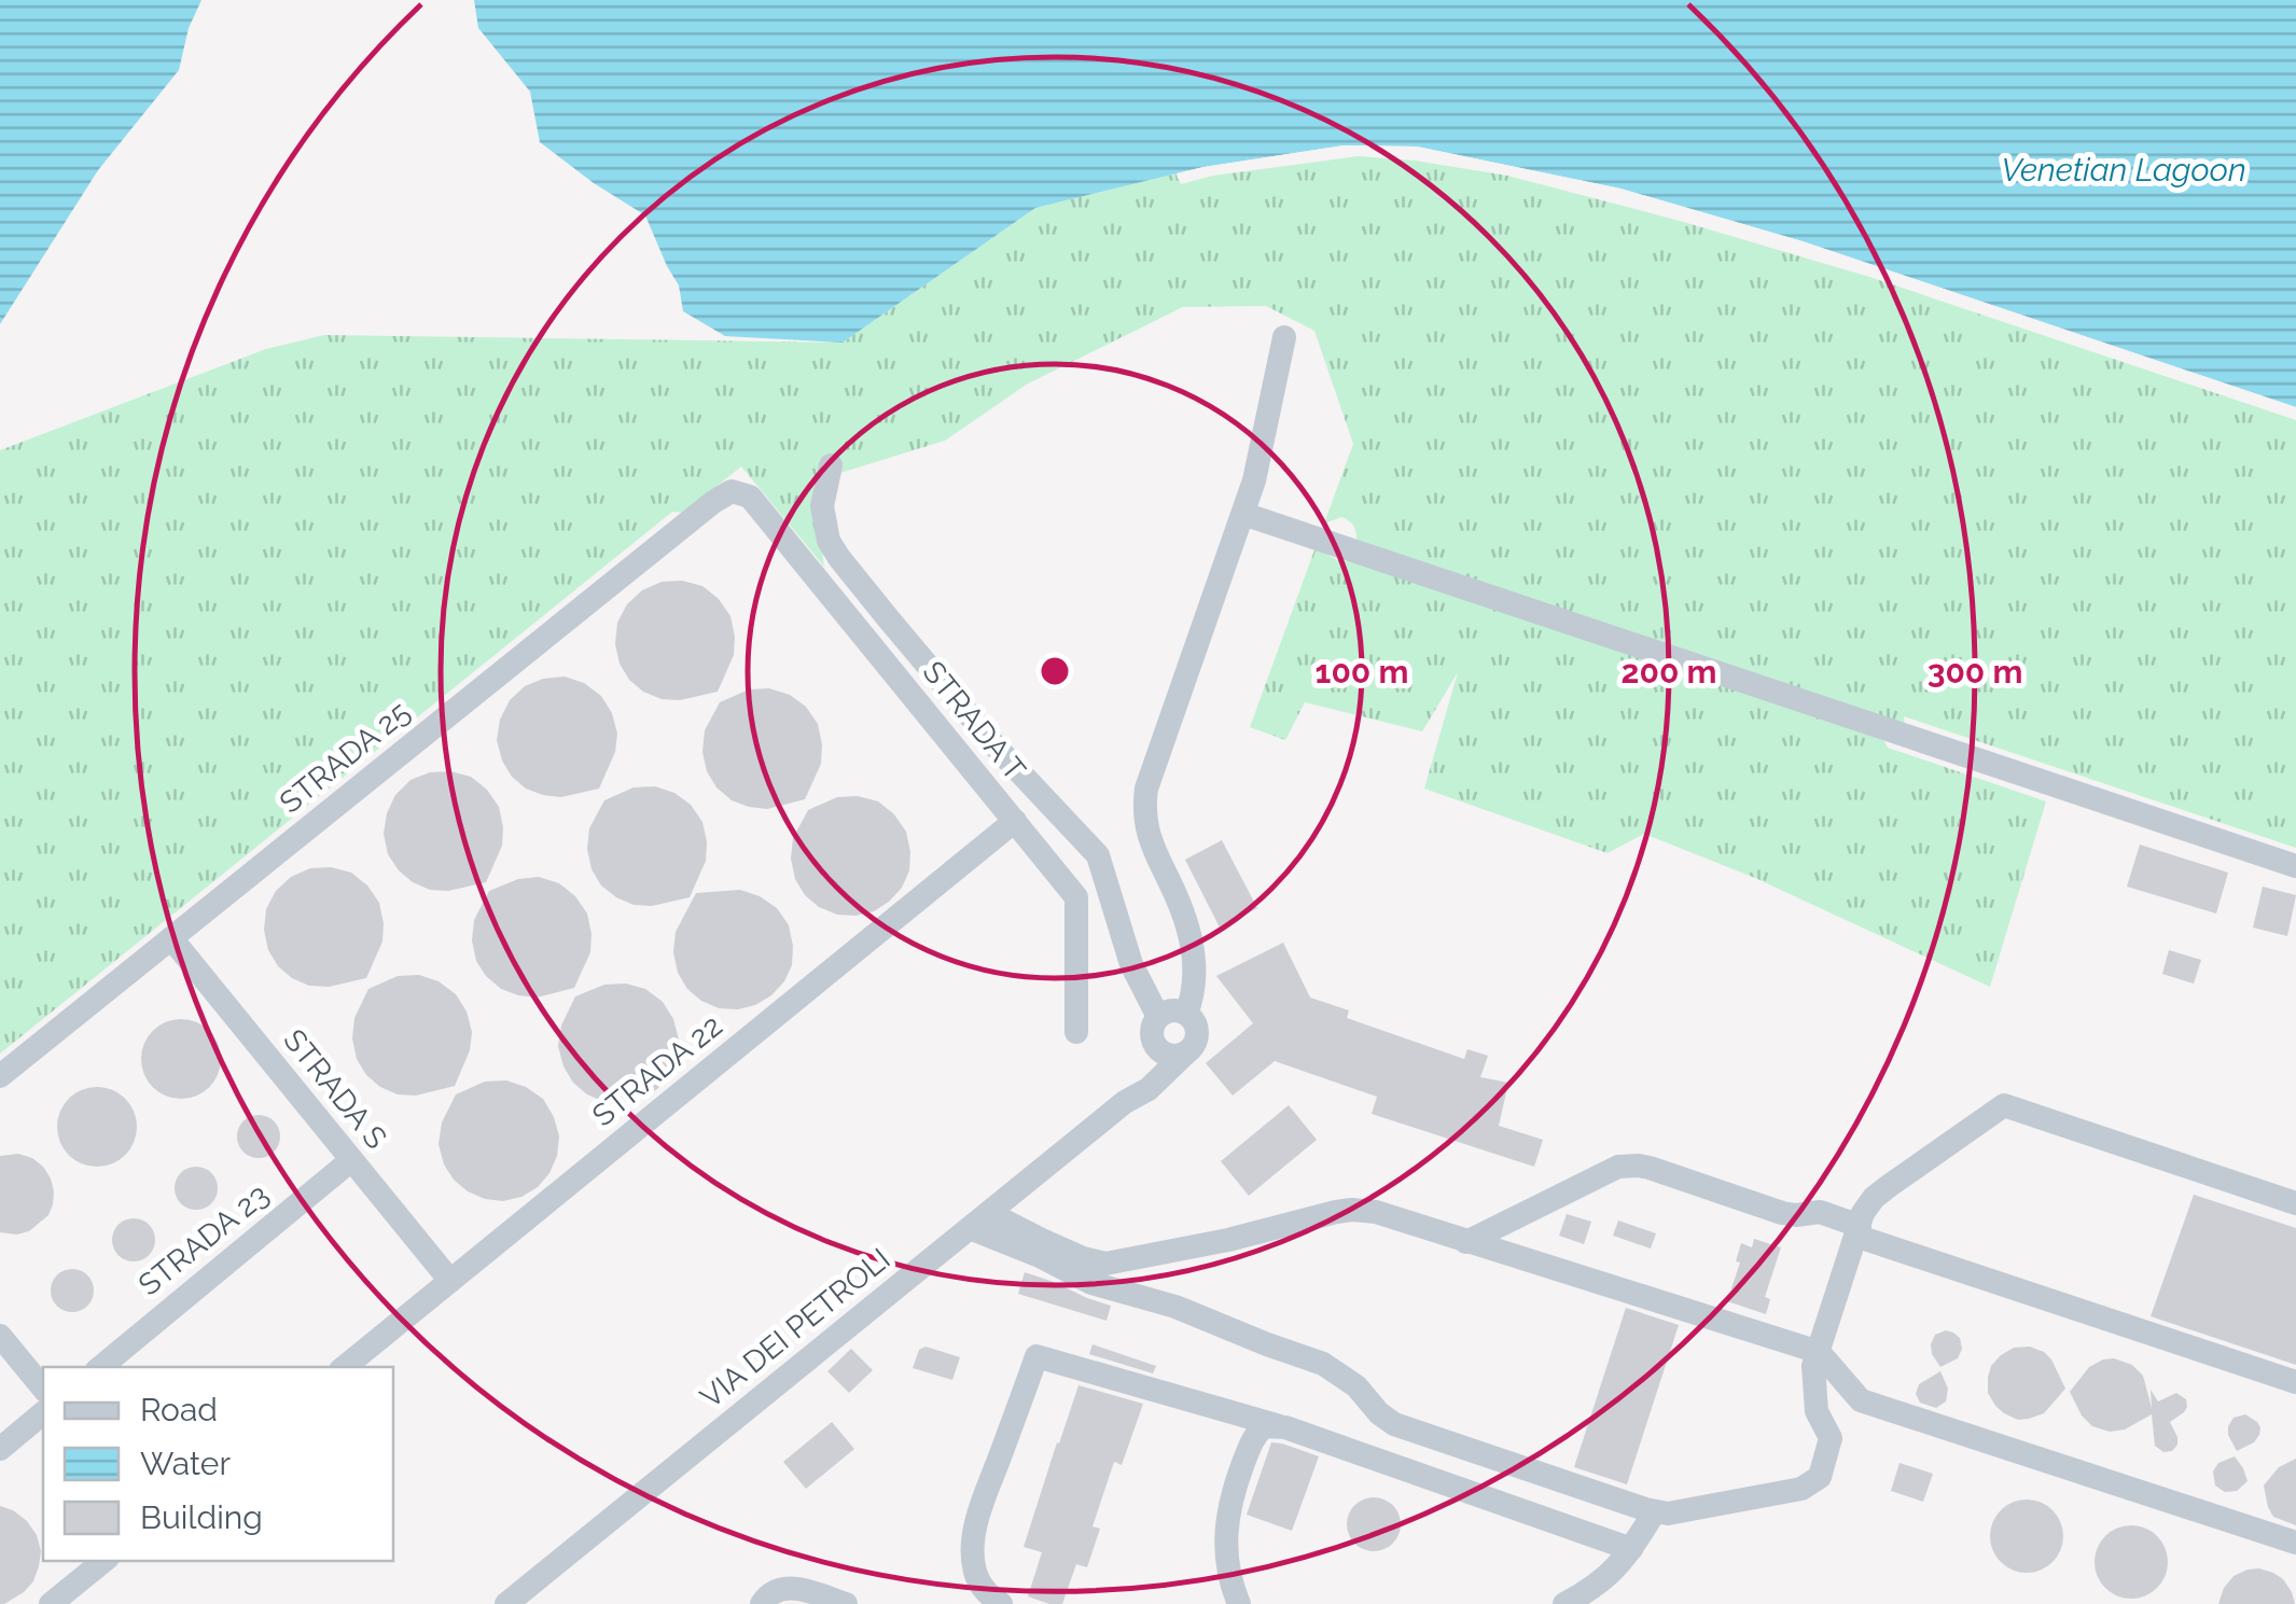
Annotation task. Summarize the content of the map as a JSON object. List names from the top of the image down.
{
  "streets": {
    "street": [
      "STRADA T",
      "STRADA 25",
      "STRADA 22",
      "STRADA S",
      "STRADA 23",
      "VIA DEI PETROLI"
    ]
  },
  "crossings": [
    ["STRADA T", "STRADA 25"],
    ["STRADA T", "STRADA 22"],
    ["STRADA 25", "STRADA S"],
    ["STRADA 22", "STRADA S"],
    ["STRADA S", "STRADA 23"]
  ],
  "water": ["Venetian Lagoon"],
  "legend": ["Road", "Water", "Building"],
  "rings": ["100 m", "200 m", "300 m"]
}
